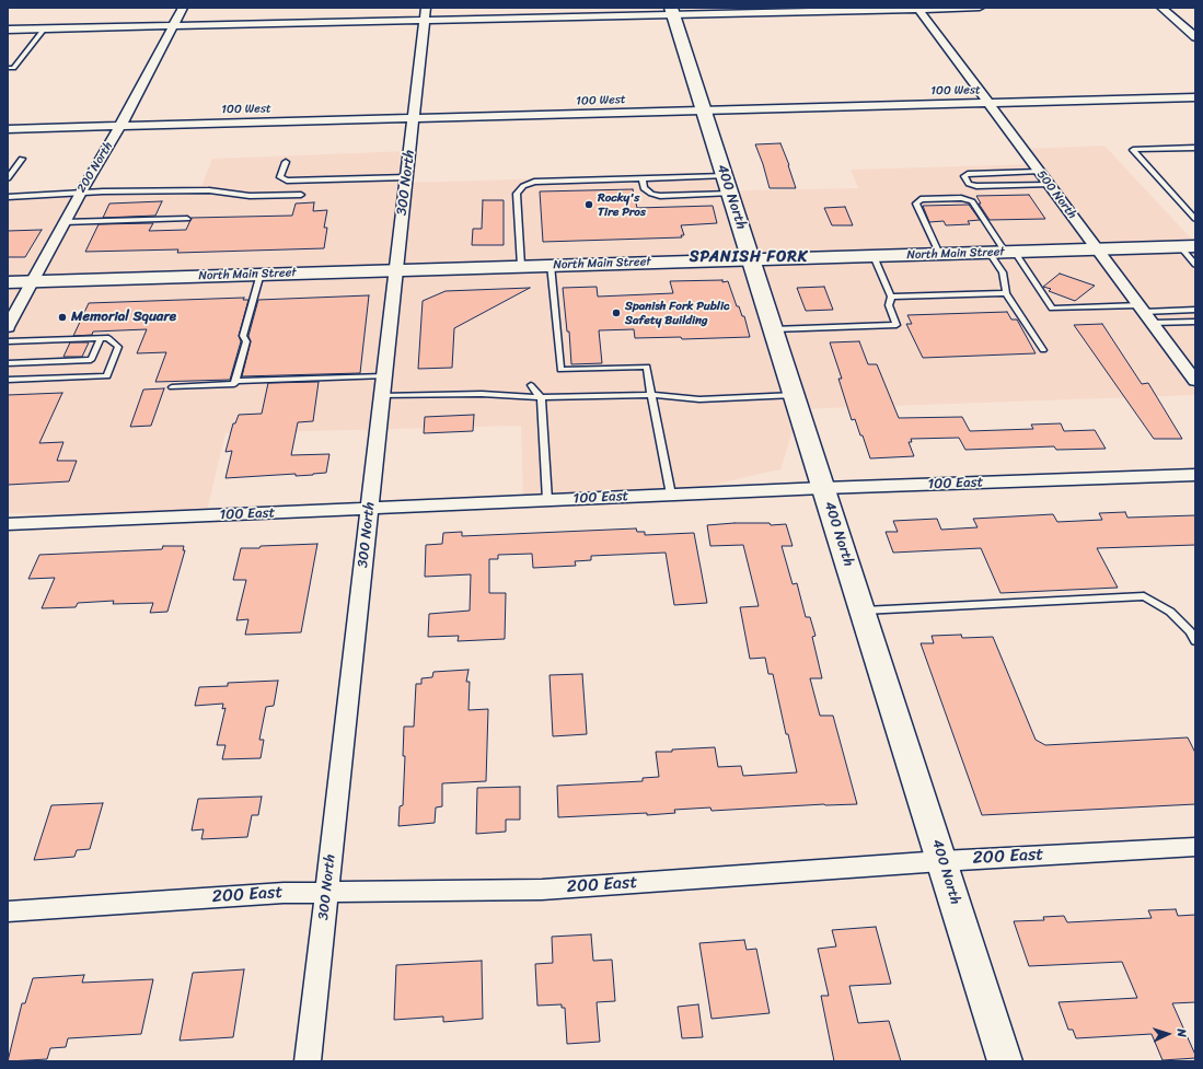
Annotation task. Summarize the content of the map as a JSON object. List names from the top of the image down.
{
  "streets": {
    "main road": ["400 North", "North Main Street"],
    "street": [
      "100 West",
      "200 North",
      "300 North",
      "500 North",
      "100 East",
      "200 East"
    ]
  },
  "crossings": [
    ["100 West", "200 North"],
    ["100 West", "300 North"],
    ["100 West", "500 North"],
    ["100 West", "400 North"],
    ["200 North", "North Main Street"],
    ["300 North", "North Main Street"],
    ["300 North", "100 East"],
    ["300 North", "200 East"],
    ["500 North", "North Main Street"],
    ["400 North", "North Main Street"],
    ["400 North", "100 East"],
    ["400 North", "200 East"]
  ],
  "districts": ["SPANISH FORK"],
  "places": ["Rocky's Tire Pros", "Spanish Fork Public Safety Building", "Memorial Square"],
  "north": "right"
}
